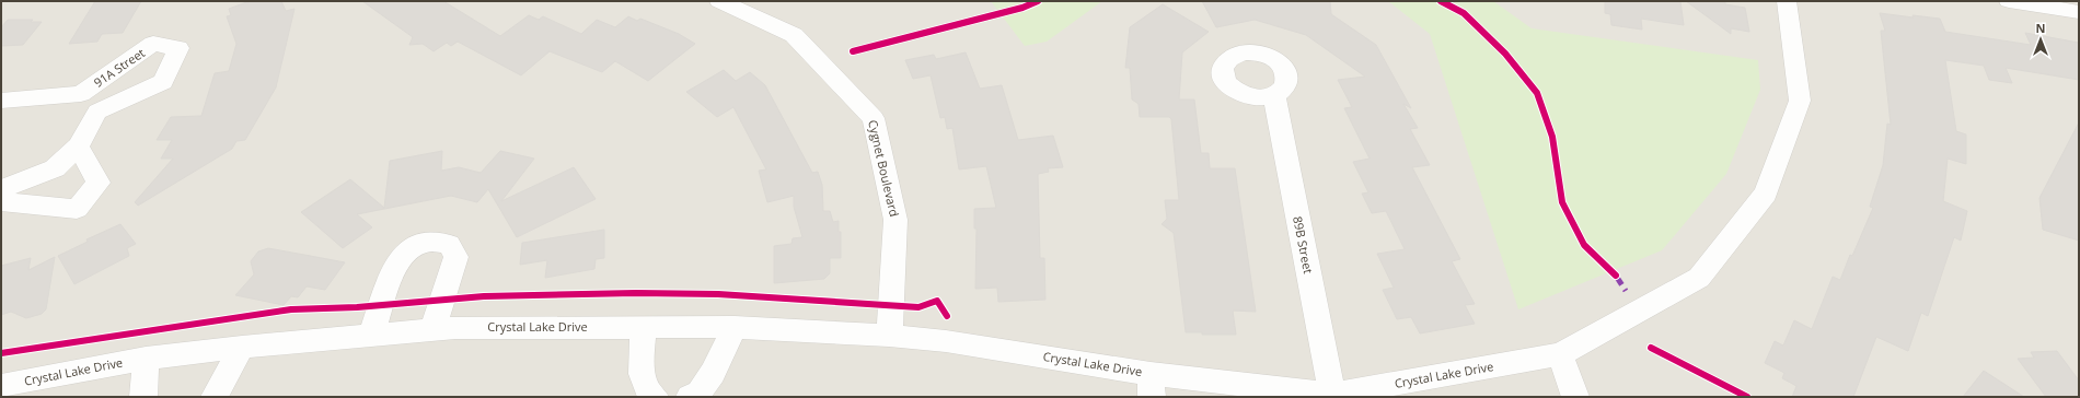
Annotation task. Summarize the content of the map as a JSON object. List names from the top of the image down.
{
  "streets": {
    "street": [
      "91A Street",
      "Cygnet Boulevard",
      "89B Street",
      "Crystal Lake Drive"
    ]
  },
  "crossings": [
    ["Cygnet Boulevard", "Crystal Lake Drive"],
    ["89B Street", "Crystal Lake Drive"]
  ],
  "north": "top"
}
